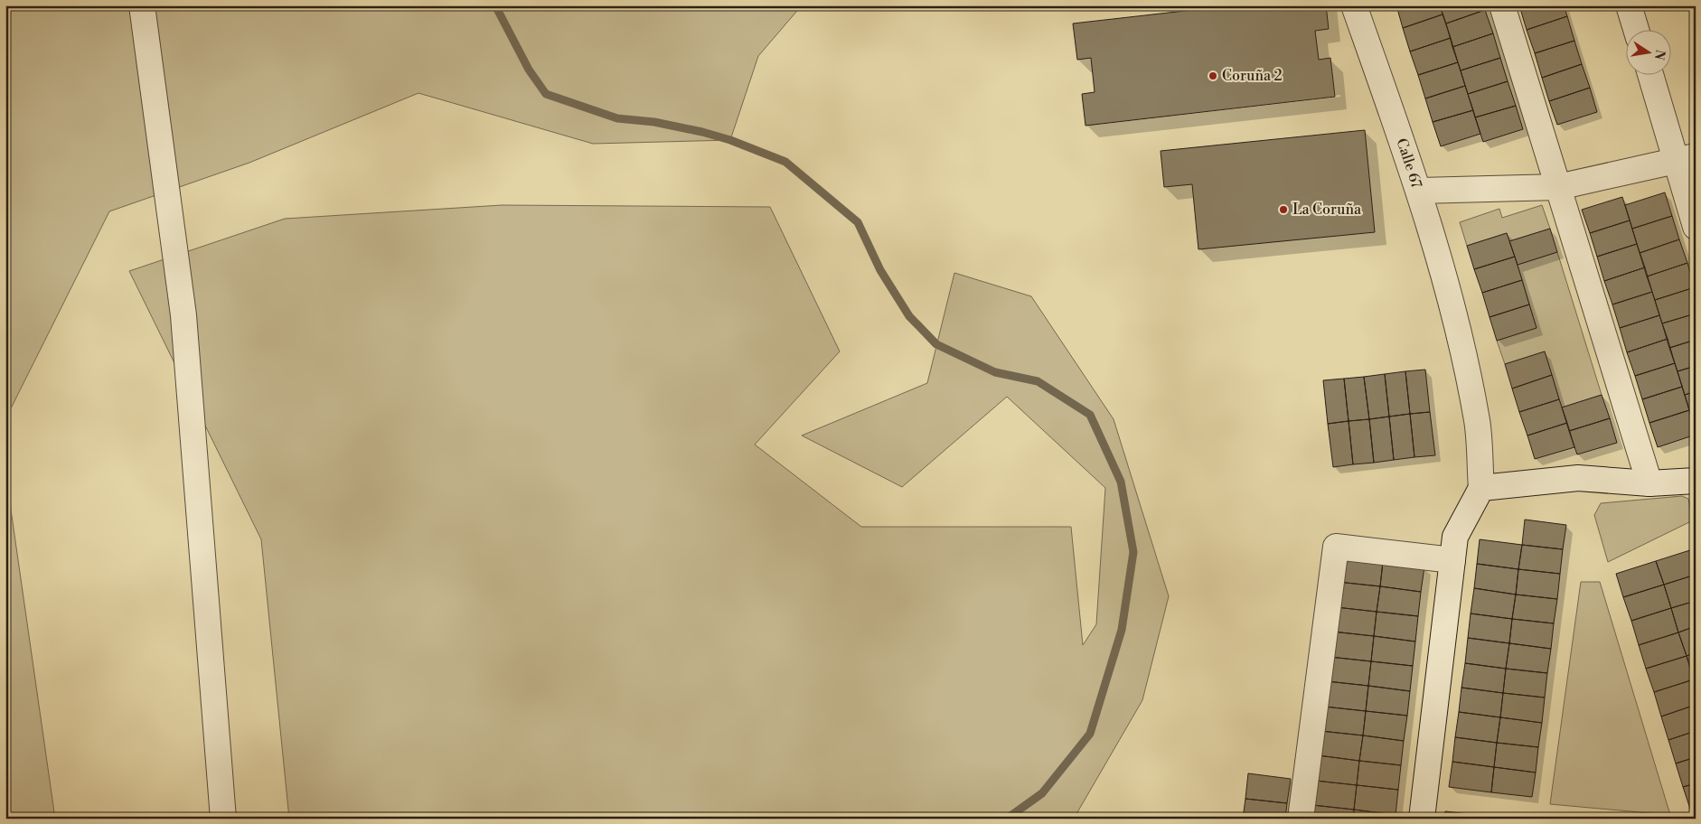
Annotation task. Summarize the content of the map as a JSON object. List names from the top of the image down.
{
  "streets": {
    "street": ["Calle 67"]
  },
  "places": ["Coruña 2", "La Coruña"],
  "north": "right"
}
